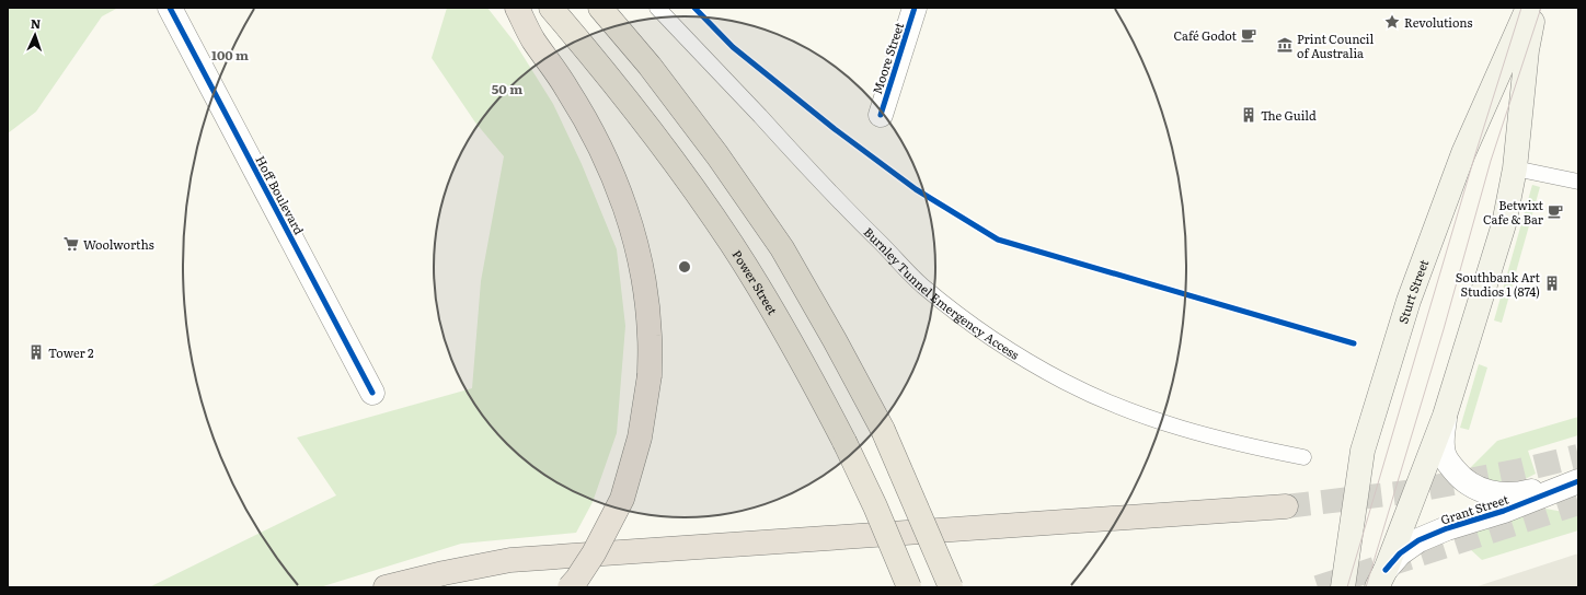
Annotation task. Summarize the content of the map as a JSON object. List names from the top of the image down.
{
  "streets": {
    "highway": ["Power Street"],
    "main road": ["Sturt Street"],
    "street": ["Moore Street", "Hoff Boulevard", "Grant Street"],
    "lane": ["Burnley Tunnel Emergency Access"]
  },
  "places": {
    "place": ["Revolutions"],
    "cafe": ["Café Godot", "Betwixt Cafe & Bar"],
    "museum": ["Print Council of Australia"],
    "building": ["The Guild", "Southbank Art Studios 1 (874)", "Tower 2"],
    "supermarket": ["Woolworths"]
  },
  "north": "top",
  "rings": ["100 m", "50 m"]
}
